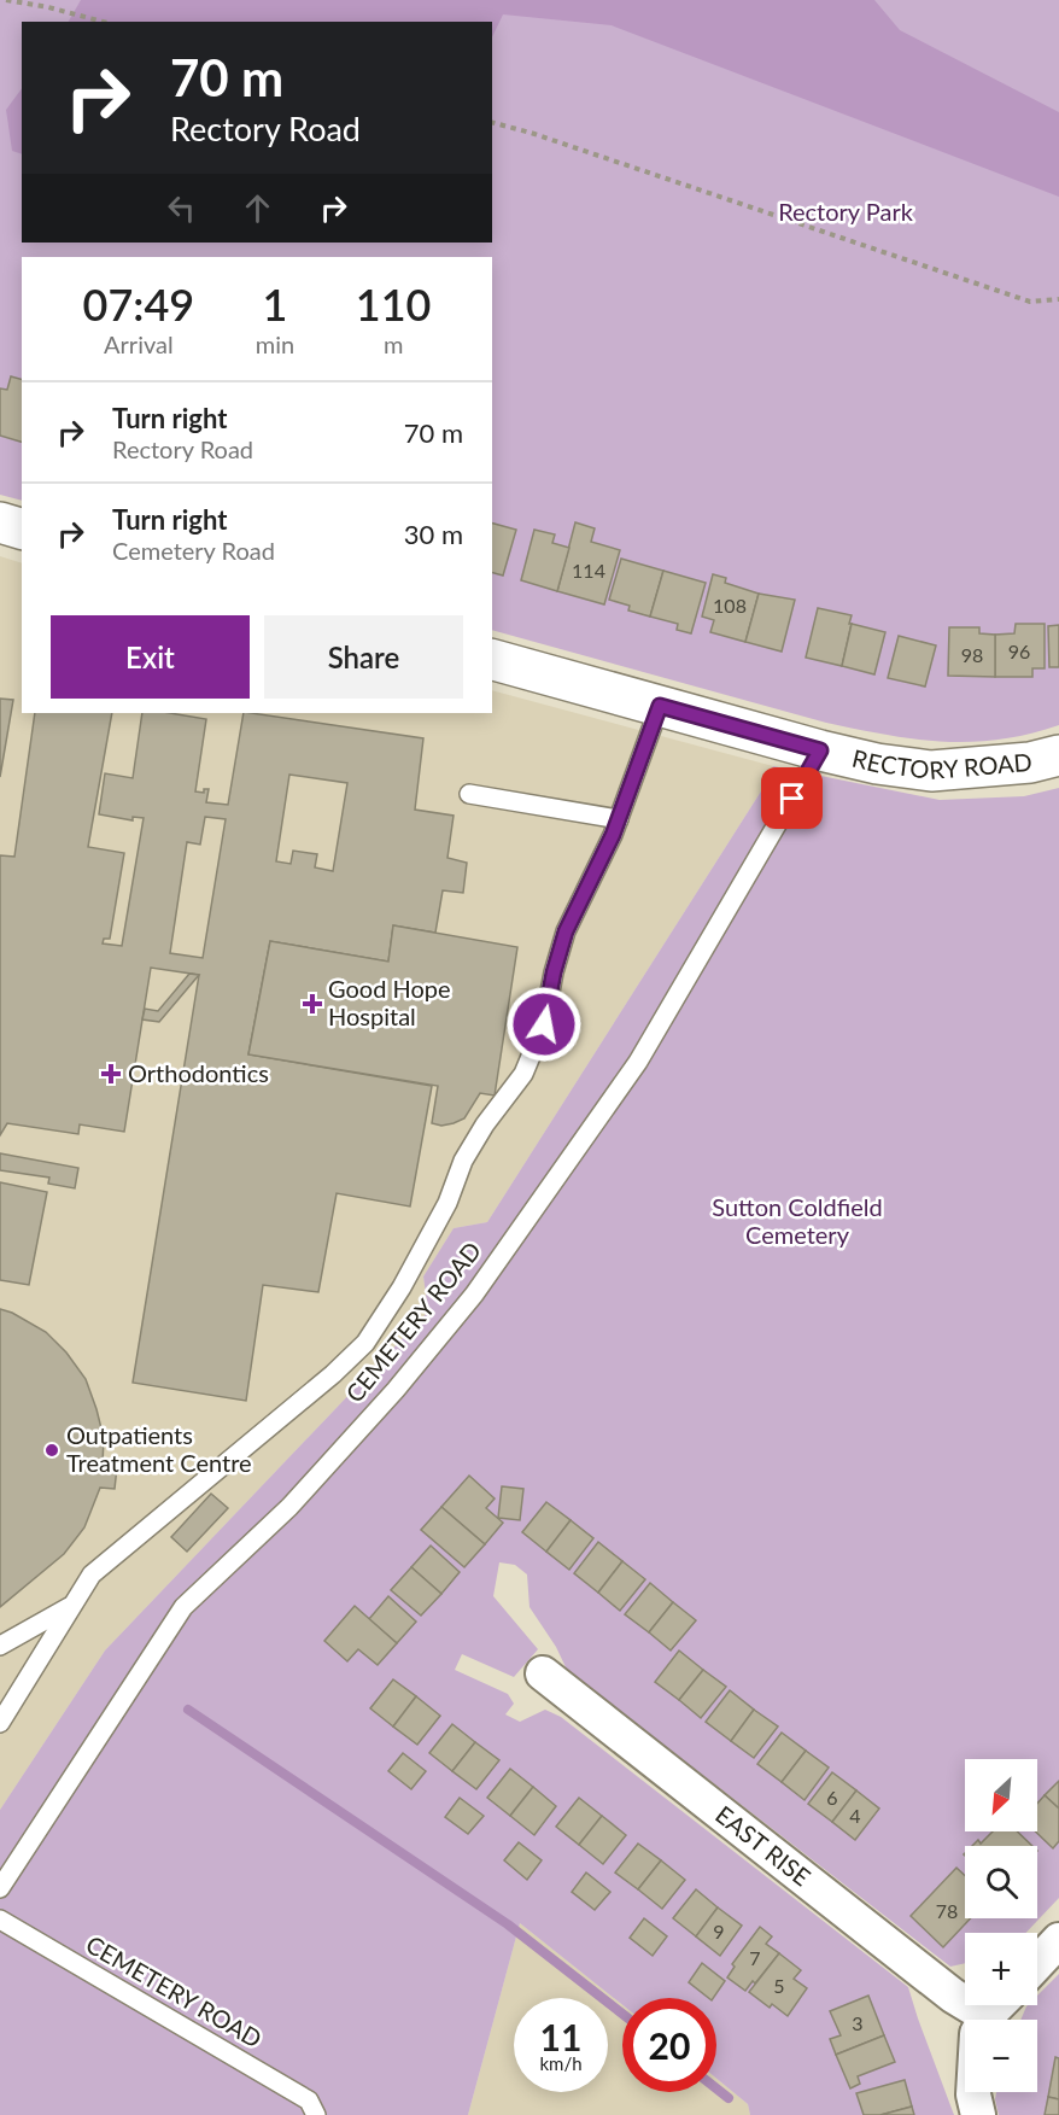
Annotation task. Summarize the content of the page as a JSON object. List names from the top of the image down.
{
  "streets": {
    "street": ["RECTORY ROAD", "EAST RISE"],
    "lane": ["CEMETERY ROAD"]
  },
  "crossings": [
    ["RECTORY ROAD", "CEMETERY ROAD"]
  ],
  "parks": ["Rectory Park", "Sutton Coldfield Cemetery"],
  "places": {
    "health": ["Good Hope Hospital", "Orthodontics"],
    "other": ["Outpatients Treatment Centre"]
  },
  "house_numbers": [
    "114",
    "108",
    "96",
    "98",
    "6",
    "4",
    "78",
    "9",
    "7",
    "5",
    "3"
  ],
  "north": "bottom left",
  "page": {
    "turn": ["70 m", "Rectory Road"],
    "eta": [
      "07:49",
      "Arrival",
      "1",
      "min",
      "110",
      "m"
    ],
    "list": [
      {
        "name": "Turn right",
        "note": "Rectory Road",
        "value": "70 m"
      },
      {
        "name": "Turn right",
        "note": "Cemetery Road",
        "value": "30 m"
      }
    ],
    "buttons": ["Exit", "Share"],
    "map_buttons": ["+", "−"],
    "speed": "11 km/h",
    "limit": "20"
  }
}
